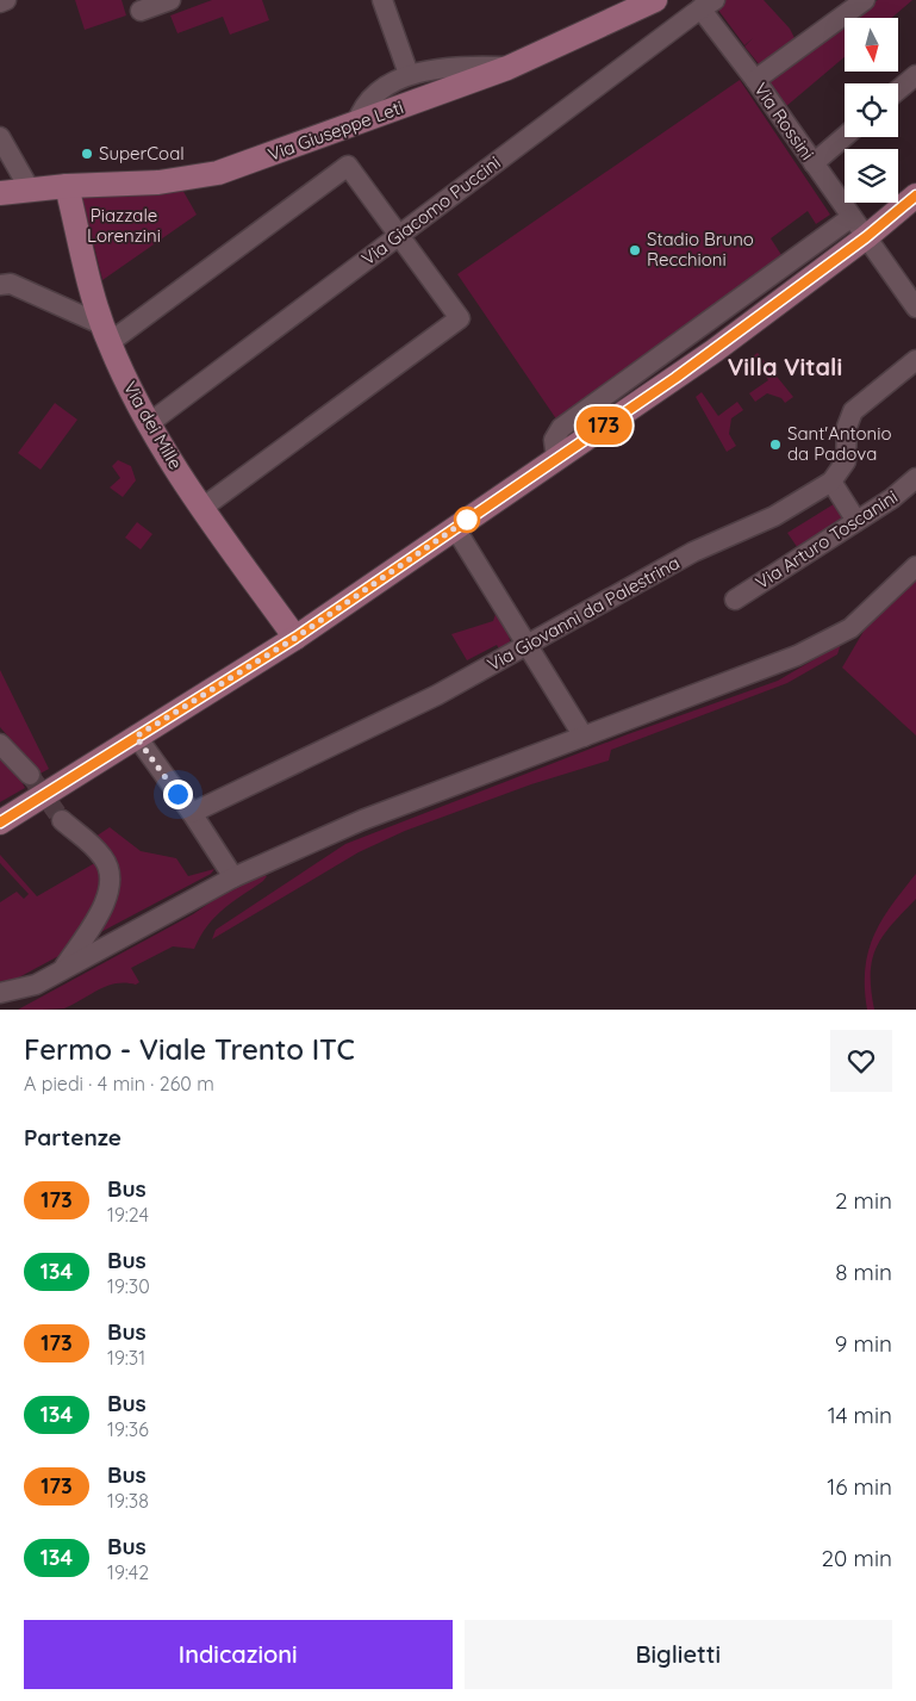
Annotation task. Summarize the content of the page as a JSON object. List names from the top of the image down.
{
  "streets": {
    "main road": ["Via Giuseppe Leti", "Via dei Mille"],
    "street": [
      "Via Rossini",
      "Via Giacomo Puccini",
      "Via Arturo Toscanini",
      "Via Giovanni da Palestrina"
    ]
  },
  "crossings": [
    ["Via Rossini", "Via Giacomo Puccini"],
    ["Via Giuseppe Leti", "Via dei Mille"],
    ["Via Giacomo Puccini", "Via dei Mille"]
  ],
  "districts": ["Villa Vitali"],
  "parks": ["Piazzale Lorenzini"],
  "places": ["SuperCoal", "Stadio Bruno Recchioni", "Sant'Antonio da Padova"],
  "lines": ["bus line 173"],
  "north": "bottom",
  "page": {
    "on_map": "173",
    "heading": [
      ["Fermo - Viale Trento ITC", "A piedi · 4 min · 260 m"],
      "Partenze"
    ],
    "list": [
      {
        "mark": "173",
        "name": "Bus",
        "note": "19:24",
        "value": "2 min"
      },
      {
        "mark": "134",
        "name": "Bus",
        "note": "19:30",
        "value": "8 min"
      },
      {
        "mark": "173",
        "name": "Bus",
        "note": "19:31",
        "value": "9 min"
      },
      {
        "mark": "134",
        "name": "Bus",
        "note": "19:36",
        "value": "14 min"
      },
      {
        "mark": "173",
        "name": "Bus",
        "note": "19:38",
        "value": "16 min"
      },
      {
        "mark": "134",
        "name": "Bus",
        "note": "19:42",
        "value": "20 min"
      }
    ],
    "buttons": ["Indicazioni", "Biglietti"]
  }
}
